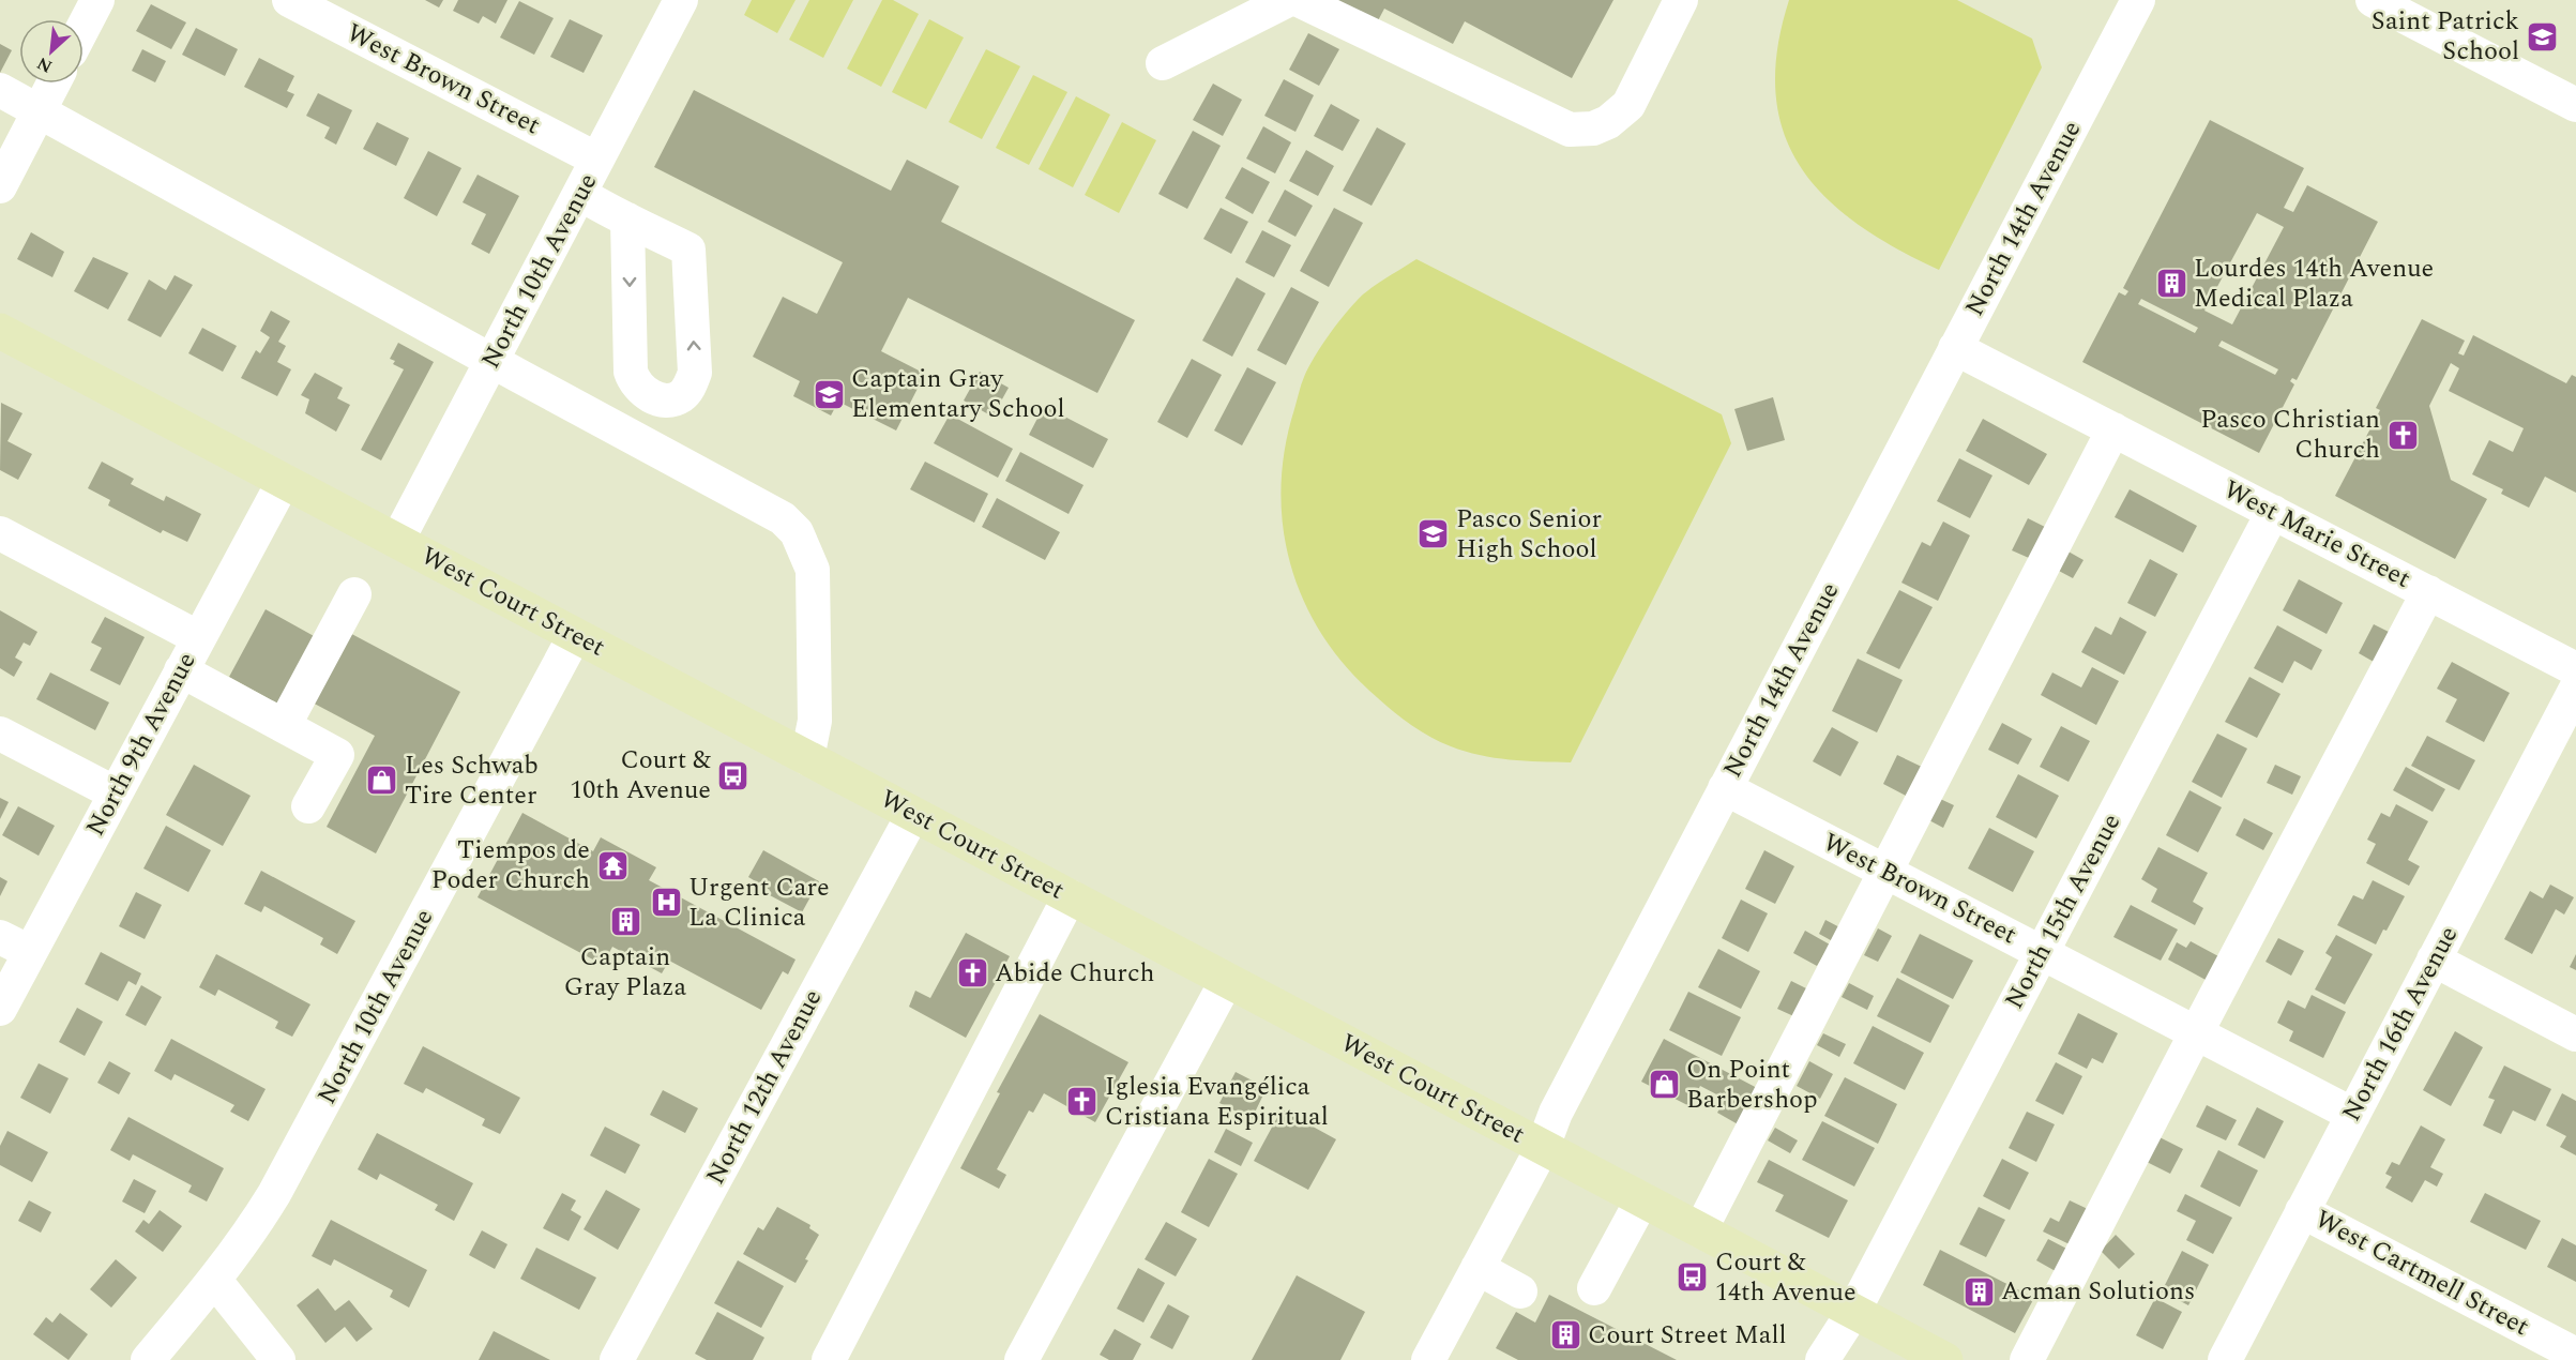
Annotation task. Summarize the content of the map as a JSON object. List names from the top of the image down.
{
  "streets": {
    "main road": ["West Court Street"],
    "street": [
      "West Brown Street",
      "North 14th Avenue",
      "North 10th Avenue",
      "West Marie Street",
      "North 9th Avenue",
      "North 15th Avenue",
      "North 16th Avenue",
      "North 12th Avenue",
      "West Cartmell Street"
    ]
  },
  "crossings": [
    ["West Brown Street", "North 14th Avenue"],
    ["West Brown Street", "North 10th Avenue"],
    ["West Brown Street", "North 15th Avenue"],
    ["West Brown Street", "North 16th Avenue"],
    ["North 14th Avenue", "West Marie Street"],
    ["North 14th Avenue", "West Court Street"],
    ["North 10th Avenue", "West Court Street"],
    ["West Marie Street", "North 15th Avenue"],
    ["West Court Street", "North 9th Avenue"],
    ["West Court Street", "North 15th Avenue"],
    ["West Court Street", "North 12th Avenue"],
    ["North 16th Avenue", "West Cartmell Street"]
  ],
  "places": {
    "school or university": ["Saint Patrick School", "Captain Gray Elementary School", "Pasco Senior High School"],
    "building": [
      "Lourdes 14th Avenue Medical Plaza",
      "Captain Gray Plaza",
      "Acman Solutions",
      "Court Street Mall"
    ],
    "church": ["Pasco Christian Church", "Abide Church", "Iglesia Evangélica Cristiana Espiritual"],
    "bus stop": ["Court & 10th Avenue", "Court & 14th Avenue"],
    "shop": ["Les Schwab Tire Center", "On Point Barbershop"],
    "temple": ["Tiempos de Poder Church"],
    "hospital": ["Urgent Care La Clinica"]
  },
  "north": "bottom left"
}
